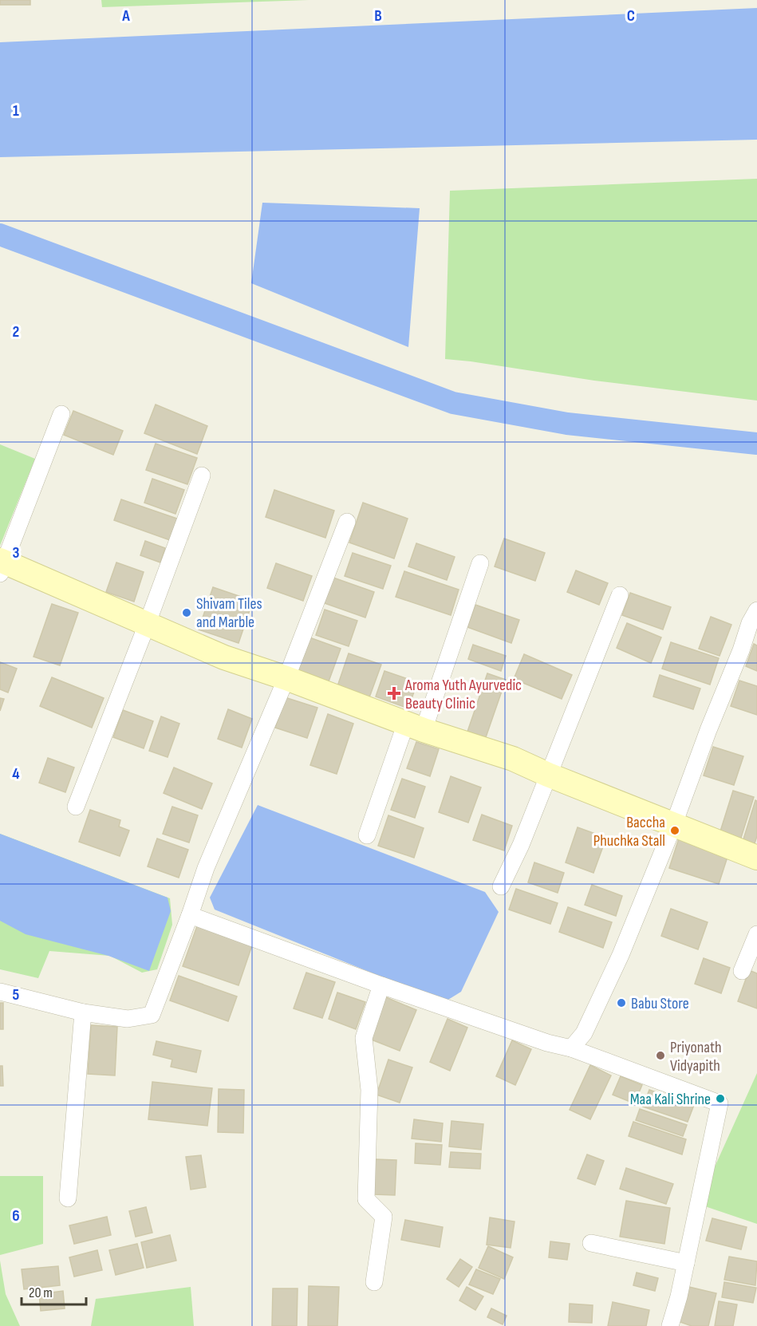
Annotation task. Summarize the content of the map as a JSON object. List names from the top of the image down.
{
  "places": {
    "other": [
      "Shivam Tiles and Marble",
      "Baccha Phuchka Stall",
      "Babu Store",
      "Priyonath Vidyapith",
      "Maa Kali Shrine"
    ],
    "health": ["Aroma Yuth Ayurvedic Beauty Clinic"]
  },
  "scale_bar": "20 m",
  "grid": {
    "columns": ["A", "B", "C"],
    "rows": [
      "1",
      "2",
      "3",
      "4",
      "5",
      "6"
    ]
  }
}
